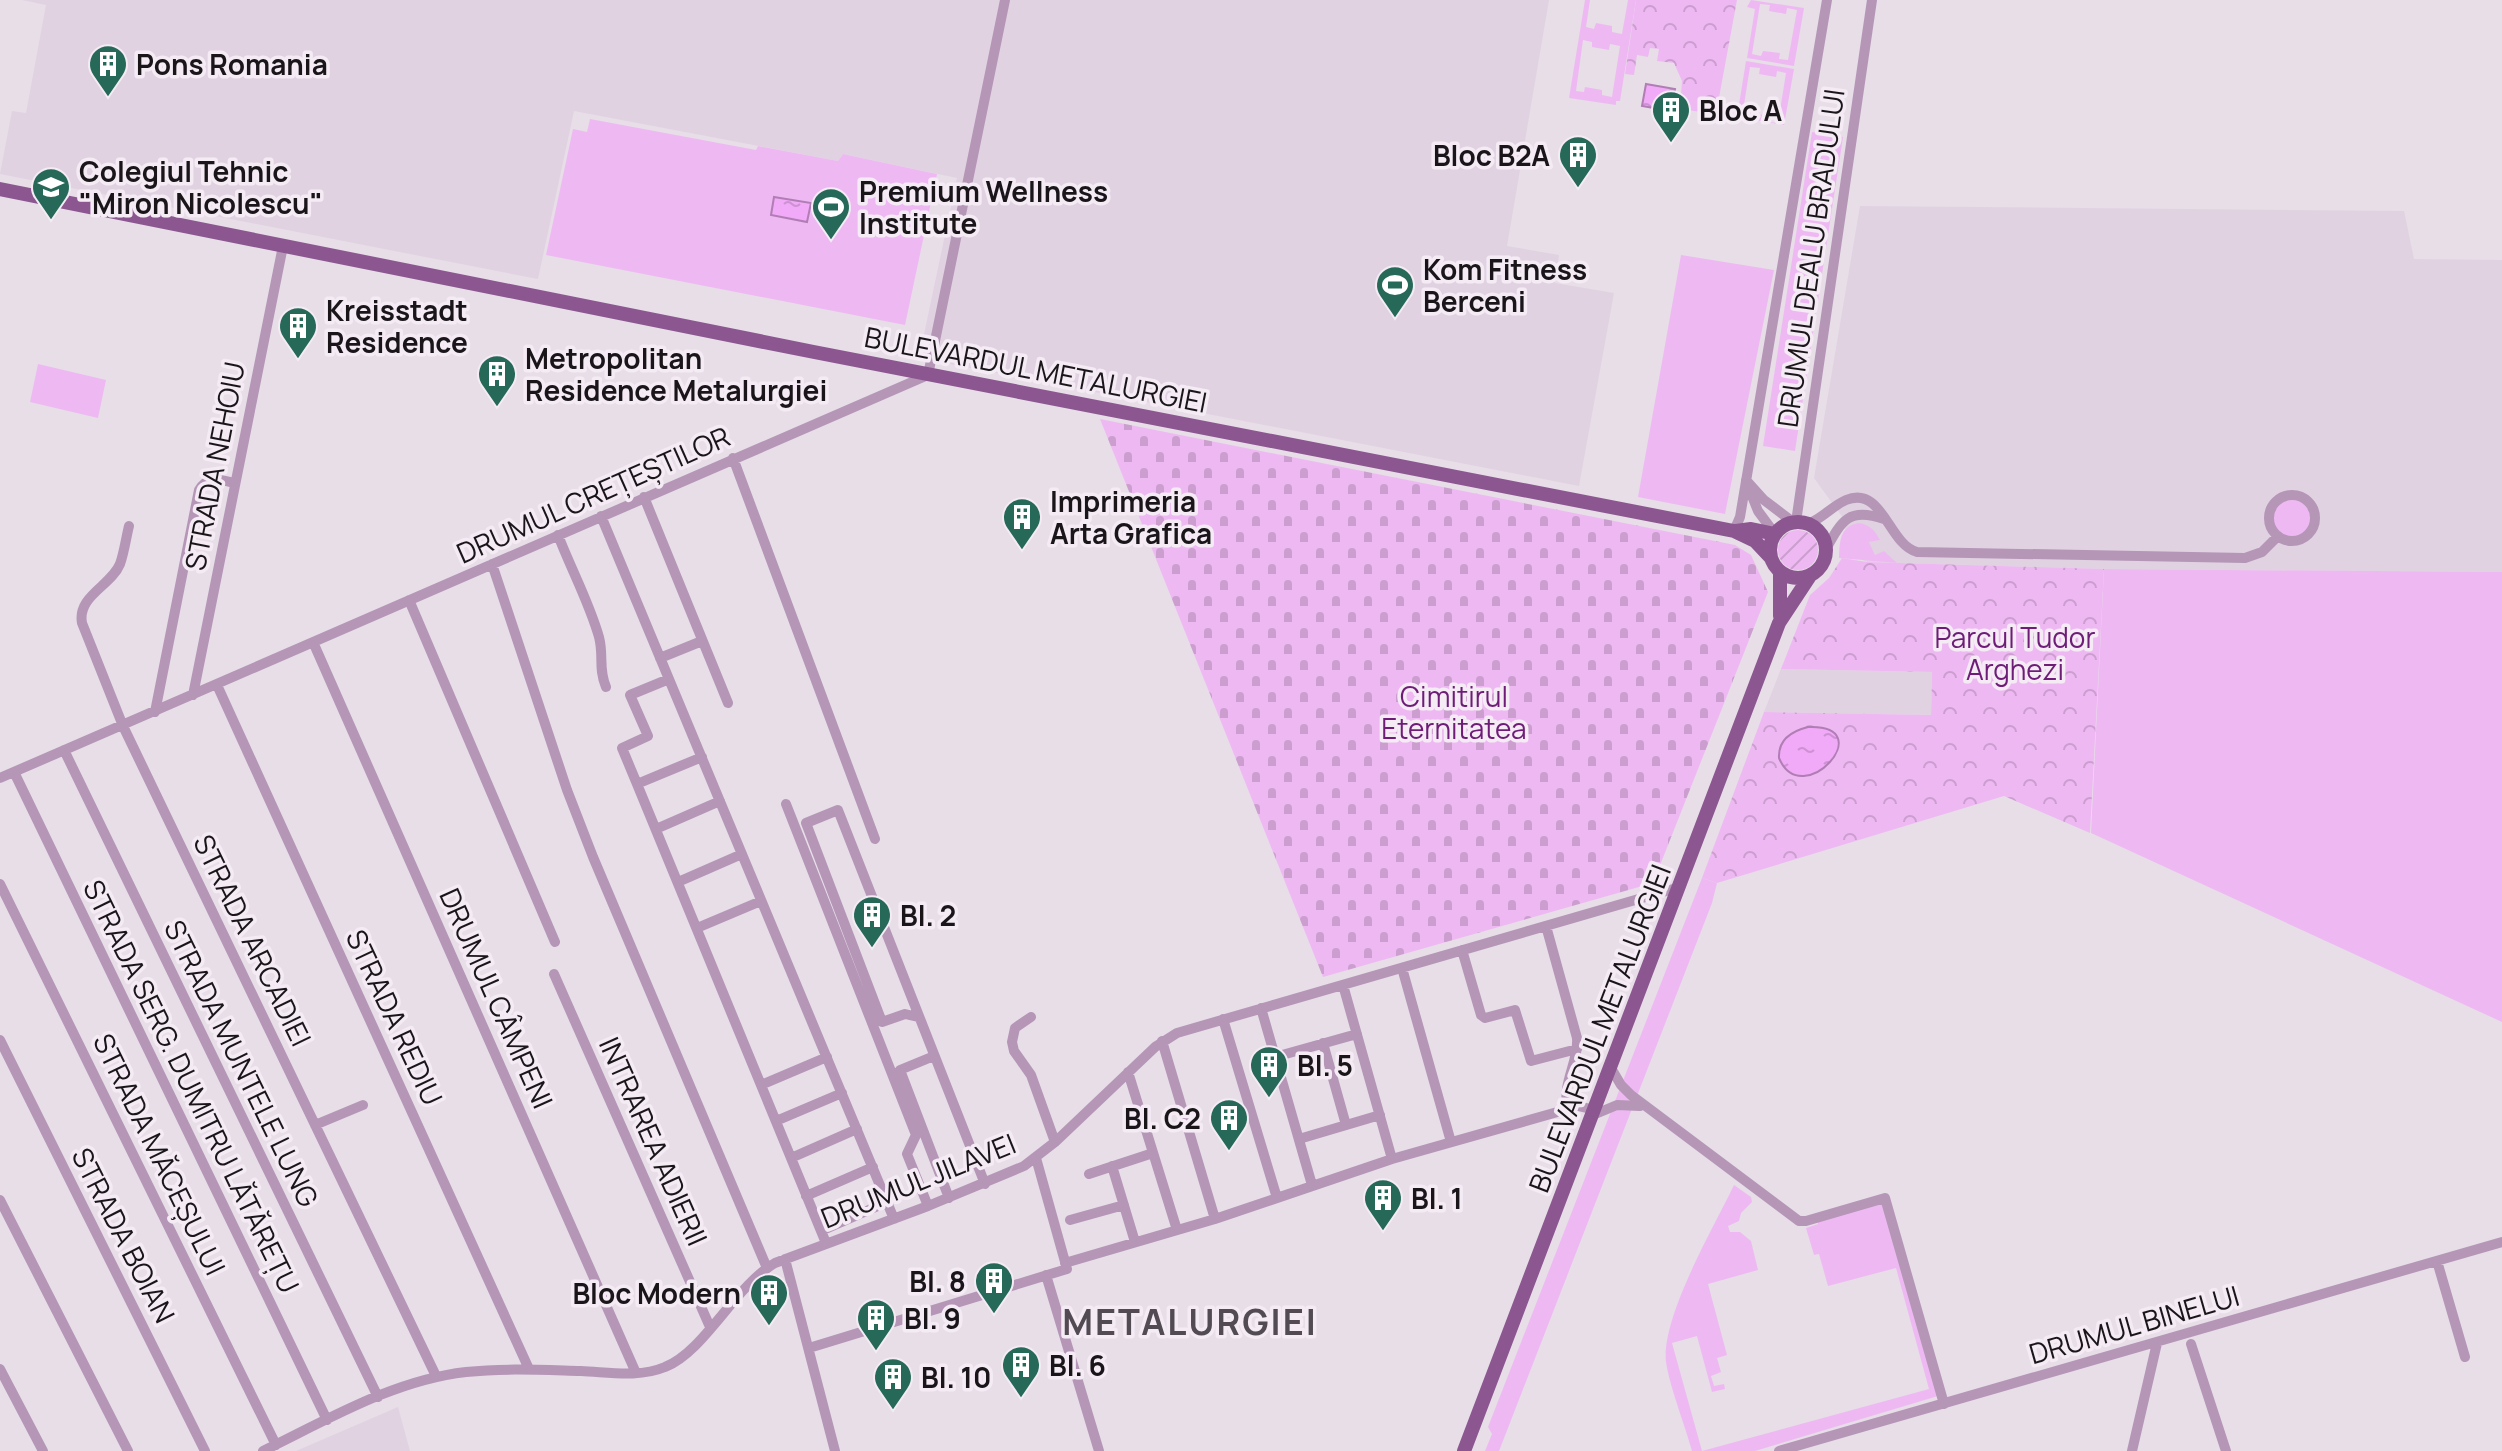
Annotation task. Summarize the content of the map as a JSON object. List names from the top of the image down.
{
  "streets": {
    "main road": ["BULEVARDUL METALURGIEI"],
    "street": [
      "DRUMUL DEALU BRADULUI",
      "STRADA NEHOIU",
      "DRUMUL CREȚEȘTILOR",
      "STRADA ARCADIEI",
      "DRUMUL CÂMPENI",
      "STRADA REDIU",
      "STRADA MUNTELE LUNG",
      "STRADA SERG. DUMITRU LĂTĂREȚU",
      "INTRAREA ADIERII",
      "STRADA MĂCEȘULUI",
      "DRUMUL JILAVEI",
      "STRADA BOIAN",
      "DRUMUL BINELUI"
    ]
  },
  "crossings": [
    ["DRUMUL DEALU BRADULUI", "BULEVARDUL METALURGIEI"],
    ["BULEVARDUL METALURGIEI", "STRADA NEHOIU"],
    ["BULEVARDUL METALURGIEI", "DRUMUL CREȚEȘTILOR"],
    ["BULEVARDUL METALURGIEI", "DRUMUL JILAVEI"],
    ["STRADA NEHOIU", "DRUMUL CREȚEȘTILOR"],
    ["DRUMUL CREȚEȘTILOR", "STRADA ARCADIEI"],
    ["DRUMUL CREȚEȘTILOR", "DRUMUL CÂMPENI"],
    ["DRUMUL CREȚEȘTILOR", "STRADA REDIU"],
    ["DRUMUL CREȚEȘTILOR", "STRADA MUNTELE LUNG"],
    ["DRUMUL CREȚEȘTILOR", "STRADA SERG. DUMITRU LĂTĂREȚU"],
    ["STRADA ARCADIEI", "DRUMUL JILAVEI"],
    ["DRUMUL CÂMPENI", "DRUMUL JILAVEI"],
    ["STRADA REDIU", "DRUMUL JILAVEI"],
    ["STRADA MUNTELE LUNG", "DRUMUL JILAVEI"],
    ["STRADA SERG. DUMITRU LĂTĂREȚU", "DRUMUL JILAVEI"],
    ["INTRAREA ADIERII", "DRUMUL JILAVEI"],
    ["STRADA MĂCEȘULUI", "DRUMUL JILAVEI"]
  ],
  "districts": ["METALURGIEI"],
  "parks": ["Parcul Tudor Arghezi", "Cimitirul Eternitatea"],
  "places": {
    "building": [
      "Pons Romania",
      "Bloc A",
      "Bloc B2A",
      "Kreisstadt Residence",
      "Metropolitan Residence Metalurgiei",
      "Imprimeria Arta Grafica",
      "Bl. 2",
      "Bl. 5",
      "Bl. C2",
      "Bl. 1",
      "Bl. 8",
      "Bloc Modern",
      "Bl. 9",
      "Bl. 6",
      "Bl. 10"
    ],
    "school or university": ["Colegiul Tehnic \"Miron Nicolescu\""],
    "sports": ["Premium Wellness Institute", "Kom Fitness Berceni"]
  }
}
